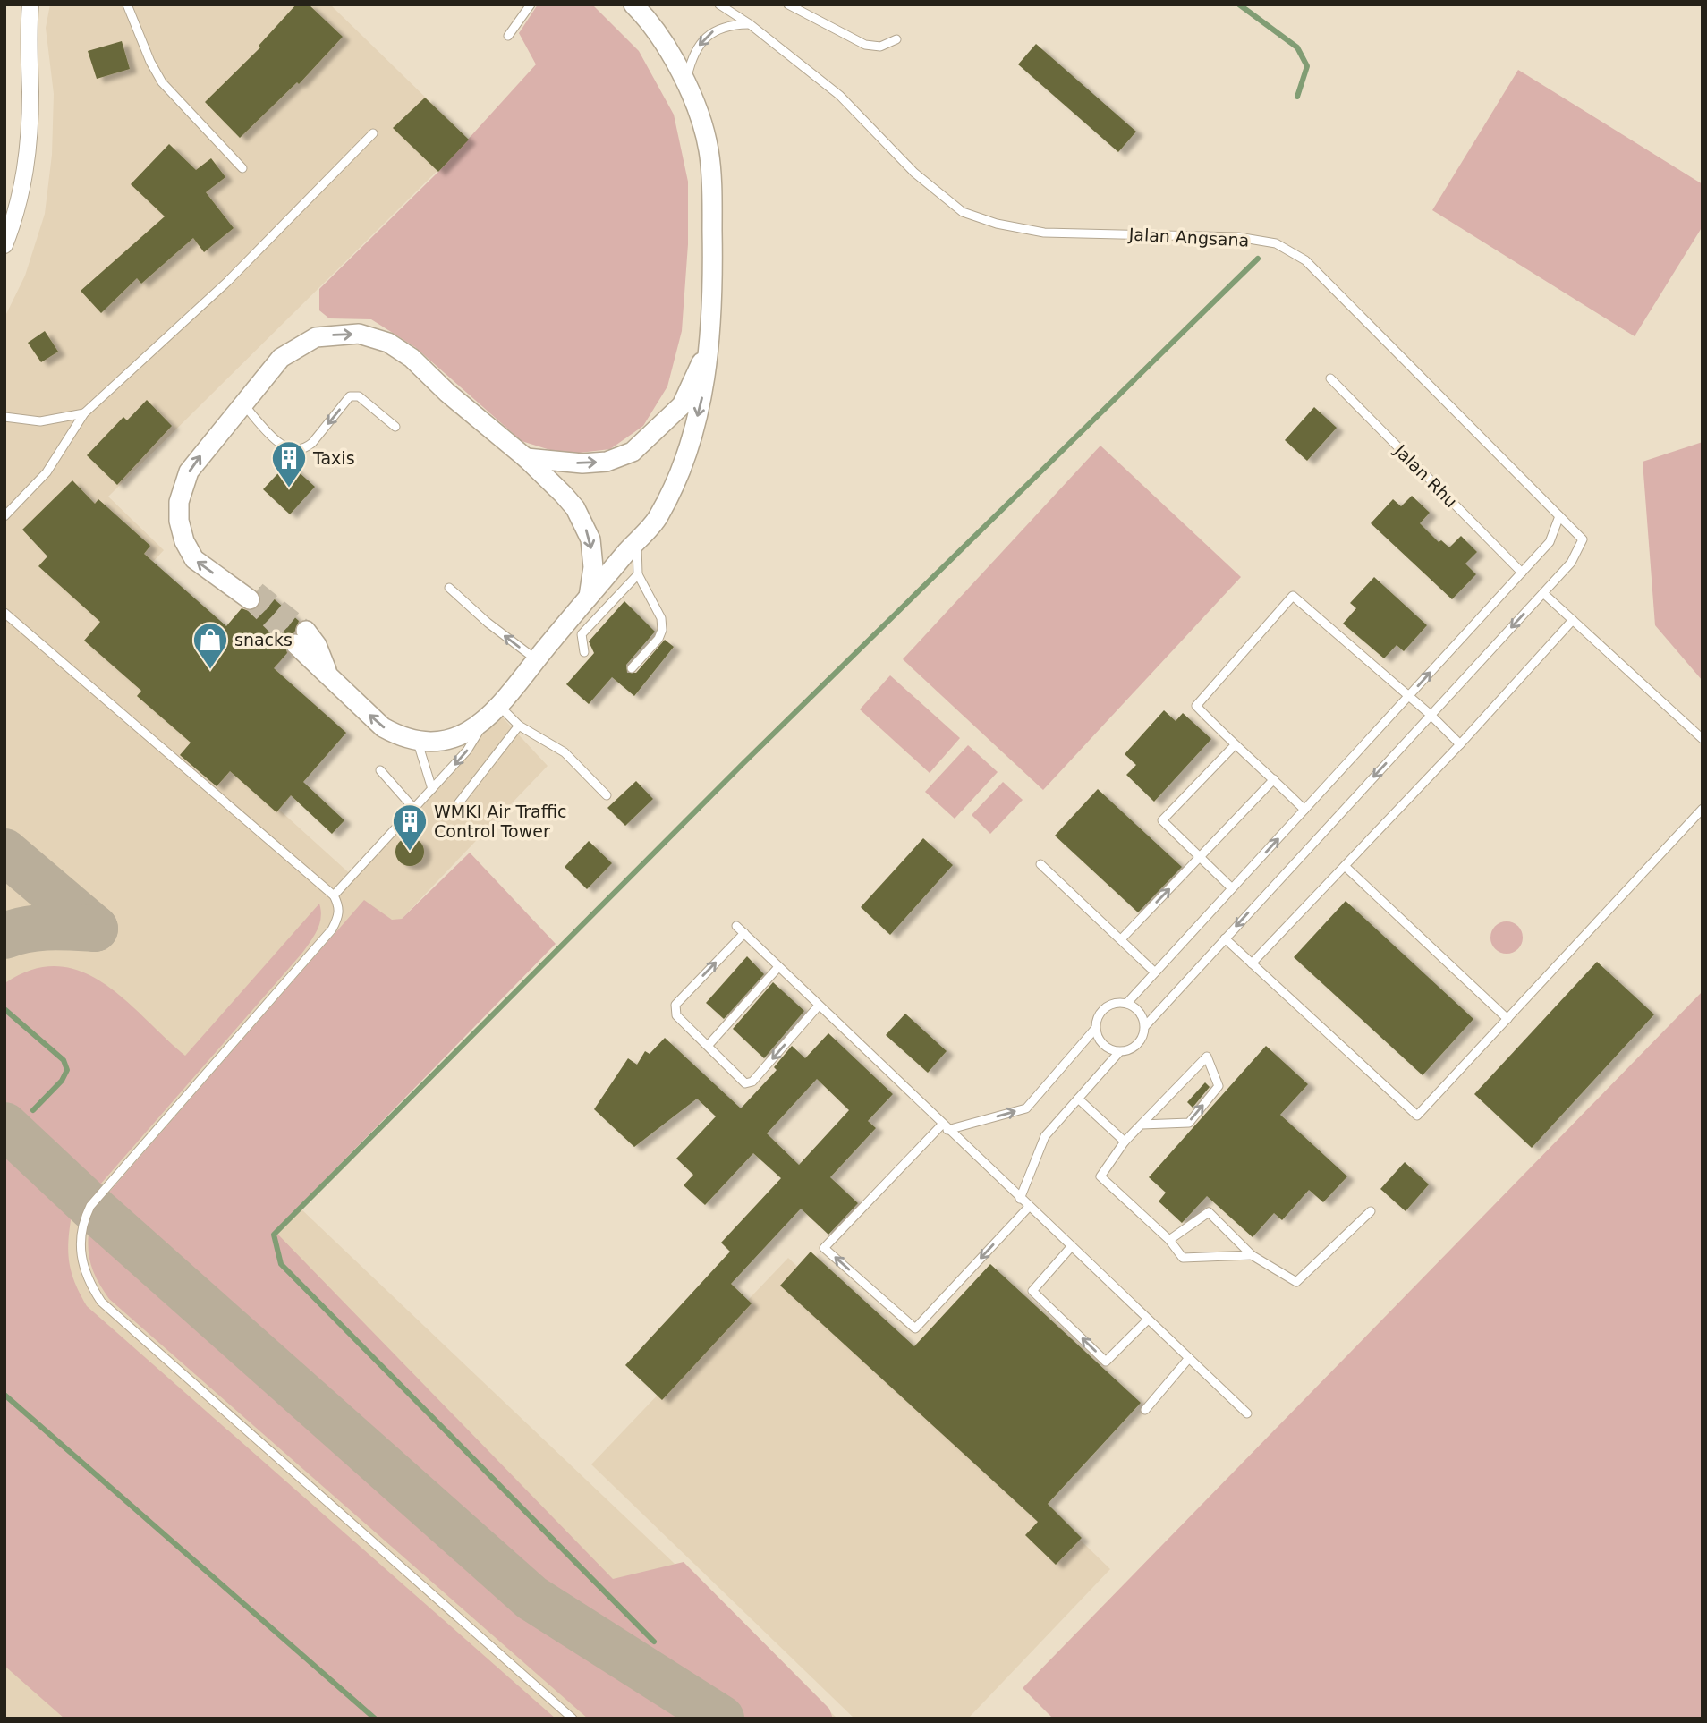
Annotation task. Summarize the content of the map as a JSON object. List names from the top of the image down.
{
  "streets": {
    "lane": ["Jalan Angsana", "Jalan Rhu"]
  },
  "places": {
    "building": ["Taxis", "WMKI Air Traffic Control Tower"],
    "shop": ["snacks"]
  }
}
